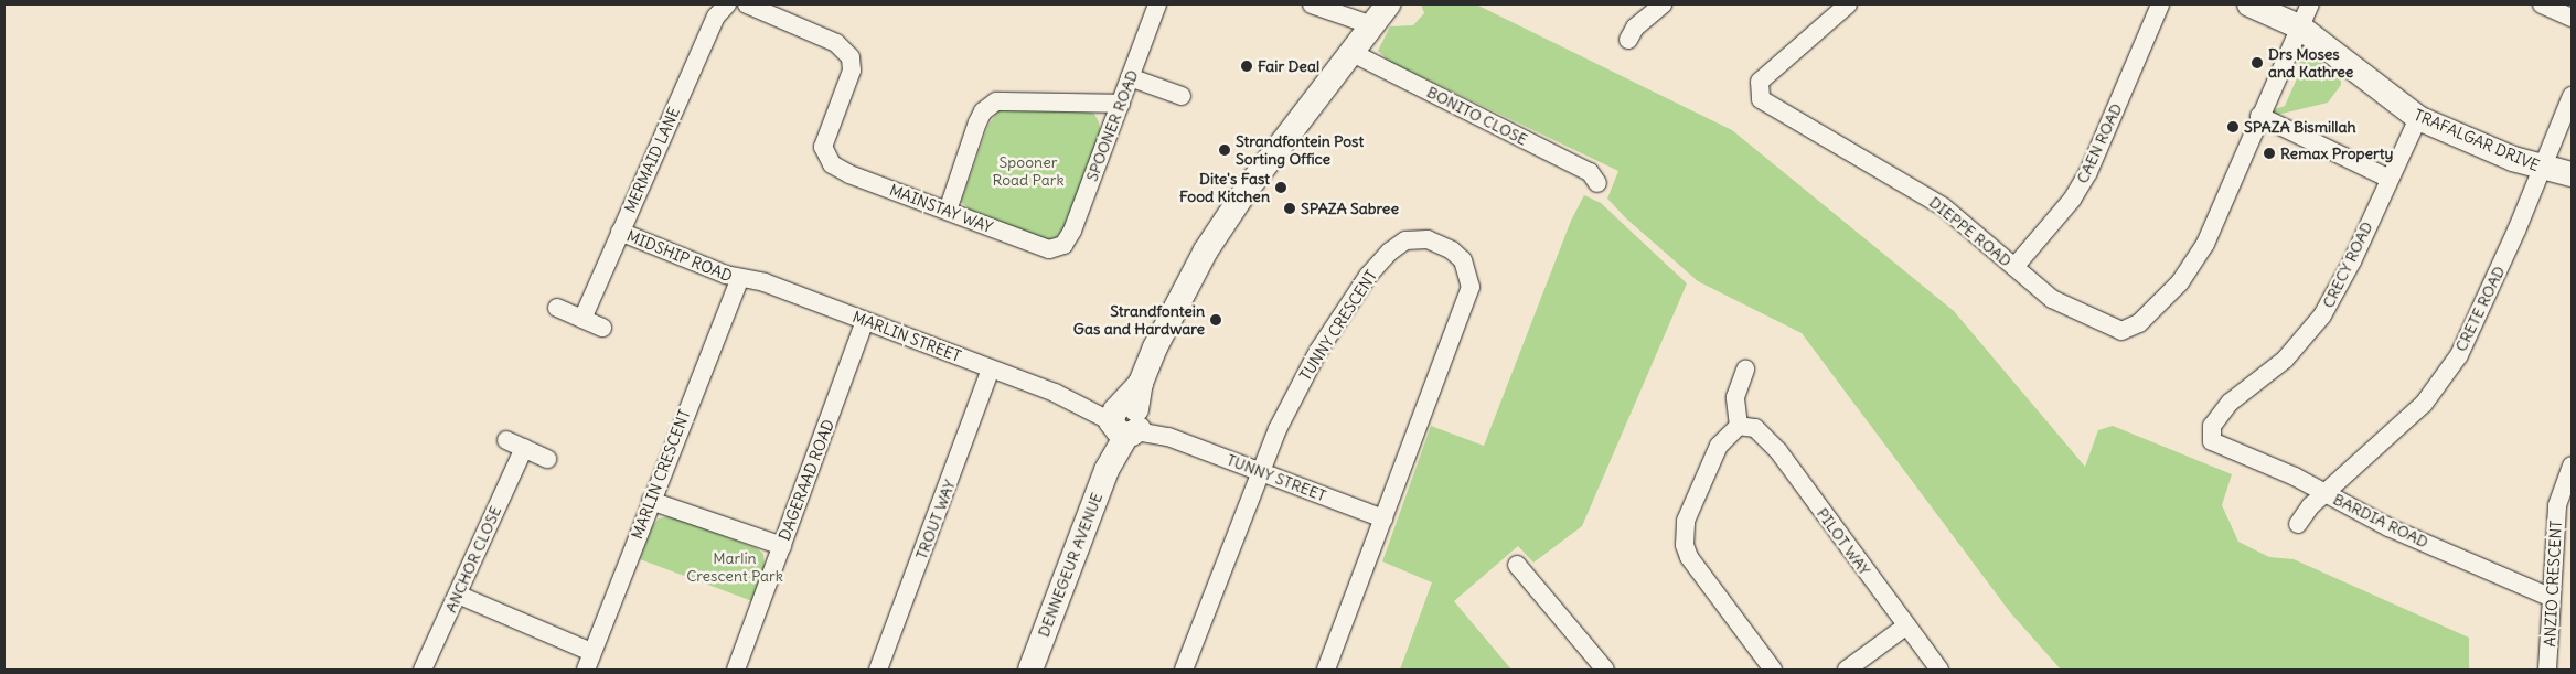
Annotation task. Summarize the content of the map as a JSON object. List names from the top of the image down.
{
  "streets": {
    "street": [
      "BONITO CLOSE",
      "SPOONER ROAD",
      "TRAFALGAR DRIVE",
      "CAEN ROAD",
      "MERMAID LANE",
      "MAINSTAY WAY",
      "DIEPPE ROAD",
      "MIDSHIP ROAD",
      "CRECY ROAD",
      "CRETE ROAD",
      "TUNNY CRESCENT",
      "MARLIN STREET",
      "MARLIN CRESCENT",
      "TUNNY STREET",
      "DAGERAAD ROAD",
      "TROUT WAY",
      "BARDIA ROAD",
      "PILOT WAY",
      "ANCHOR CLOSE",
      "DENNEGEUR AVENUE",
      "ANZIO CRESCENT"
    ]
  },
  "crossings": [
    ["BONITO CLOSE", "DENNEGEUR AVENUE"],
    ["SPOONER ROAD", "MAINSTAY WAY"],
    ["TRAFALGAR DRIVE", "CRECY ROAD"],
    ["TRAFALGAR DRIVE", "CRETE ROAD"],
    ["CAEN ROAD", "DIEPPE ROAD"],
    ["MERMAID LANE", "MIDSHIP ROAD"],
    ["MIDSHIP ROAD", "MARLIN STREET"],
    ["MIDSHIP ROAD", "MARLIN CRESCENT"],
    ["CRECY ROAD", "BARDIA ROAD"],
    ["CRETE ROAD", "BARDIA ROAD"],
    ["TUNNY CRESCENT", "TUNNY STREET"],
    ["MARLIN STREET", "MARLIN CRESCENT"],
    ["MARLIN STREET", "TUNNY STREET"],
    ["MARLIN STREET", "DAGERAAD ROAD"],
    ["MARLIN STREET", "TROUT WAY"],
    ["MARLIN STREET", "DENNEGEUR AVENUE"],
    ["TUNNY STREET", "DENNEGEUR AVENUE"],
    ["BARDIA ROAD", "ANZIO CRESCENT"]
  ],
  "parks": ["Spooner Road Park", "Marlin Crescent Park"],
  "places": [
    "Drs Moses and Kathree",
    "Fair Deal",
    "SPAZA Bismillah",
    "Strandfontein Post Sorting Office",
    "Remax Property",
    "Dite's Fast Food Kitchen",
    "SPAZA Sabree",
    "Strandfontein Gas and Hardware"
  ]
}
